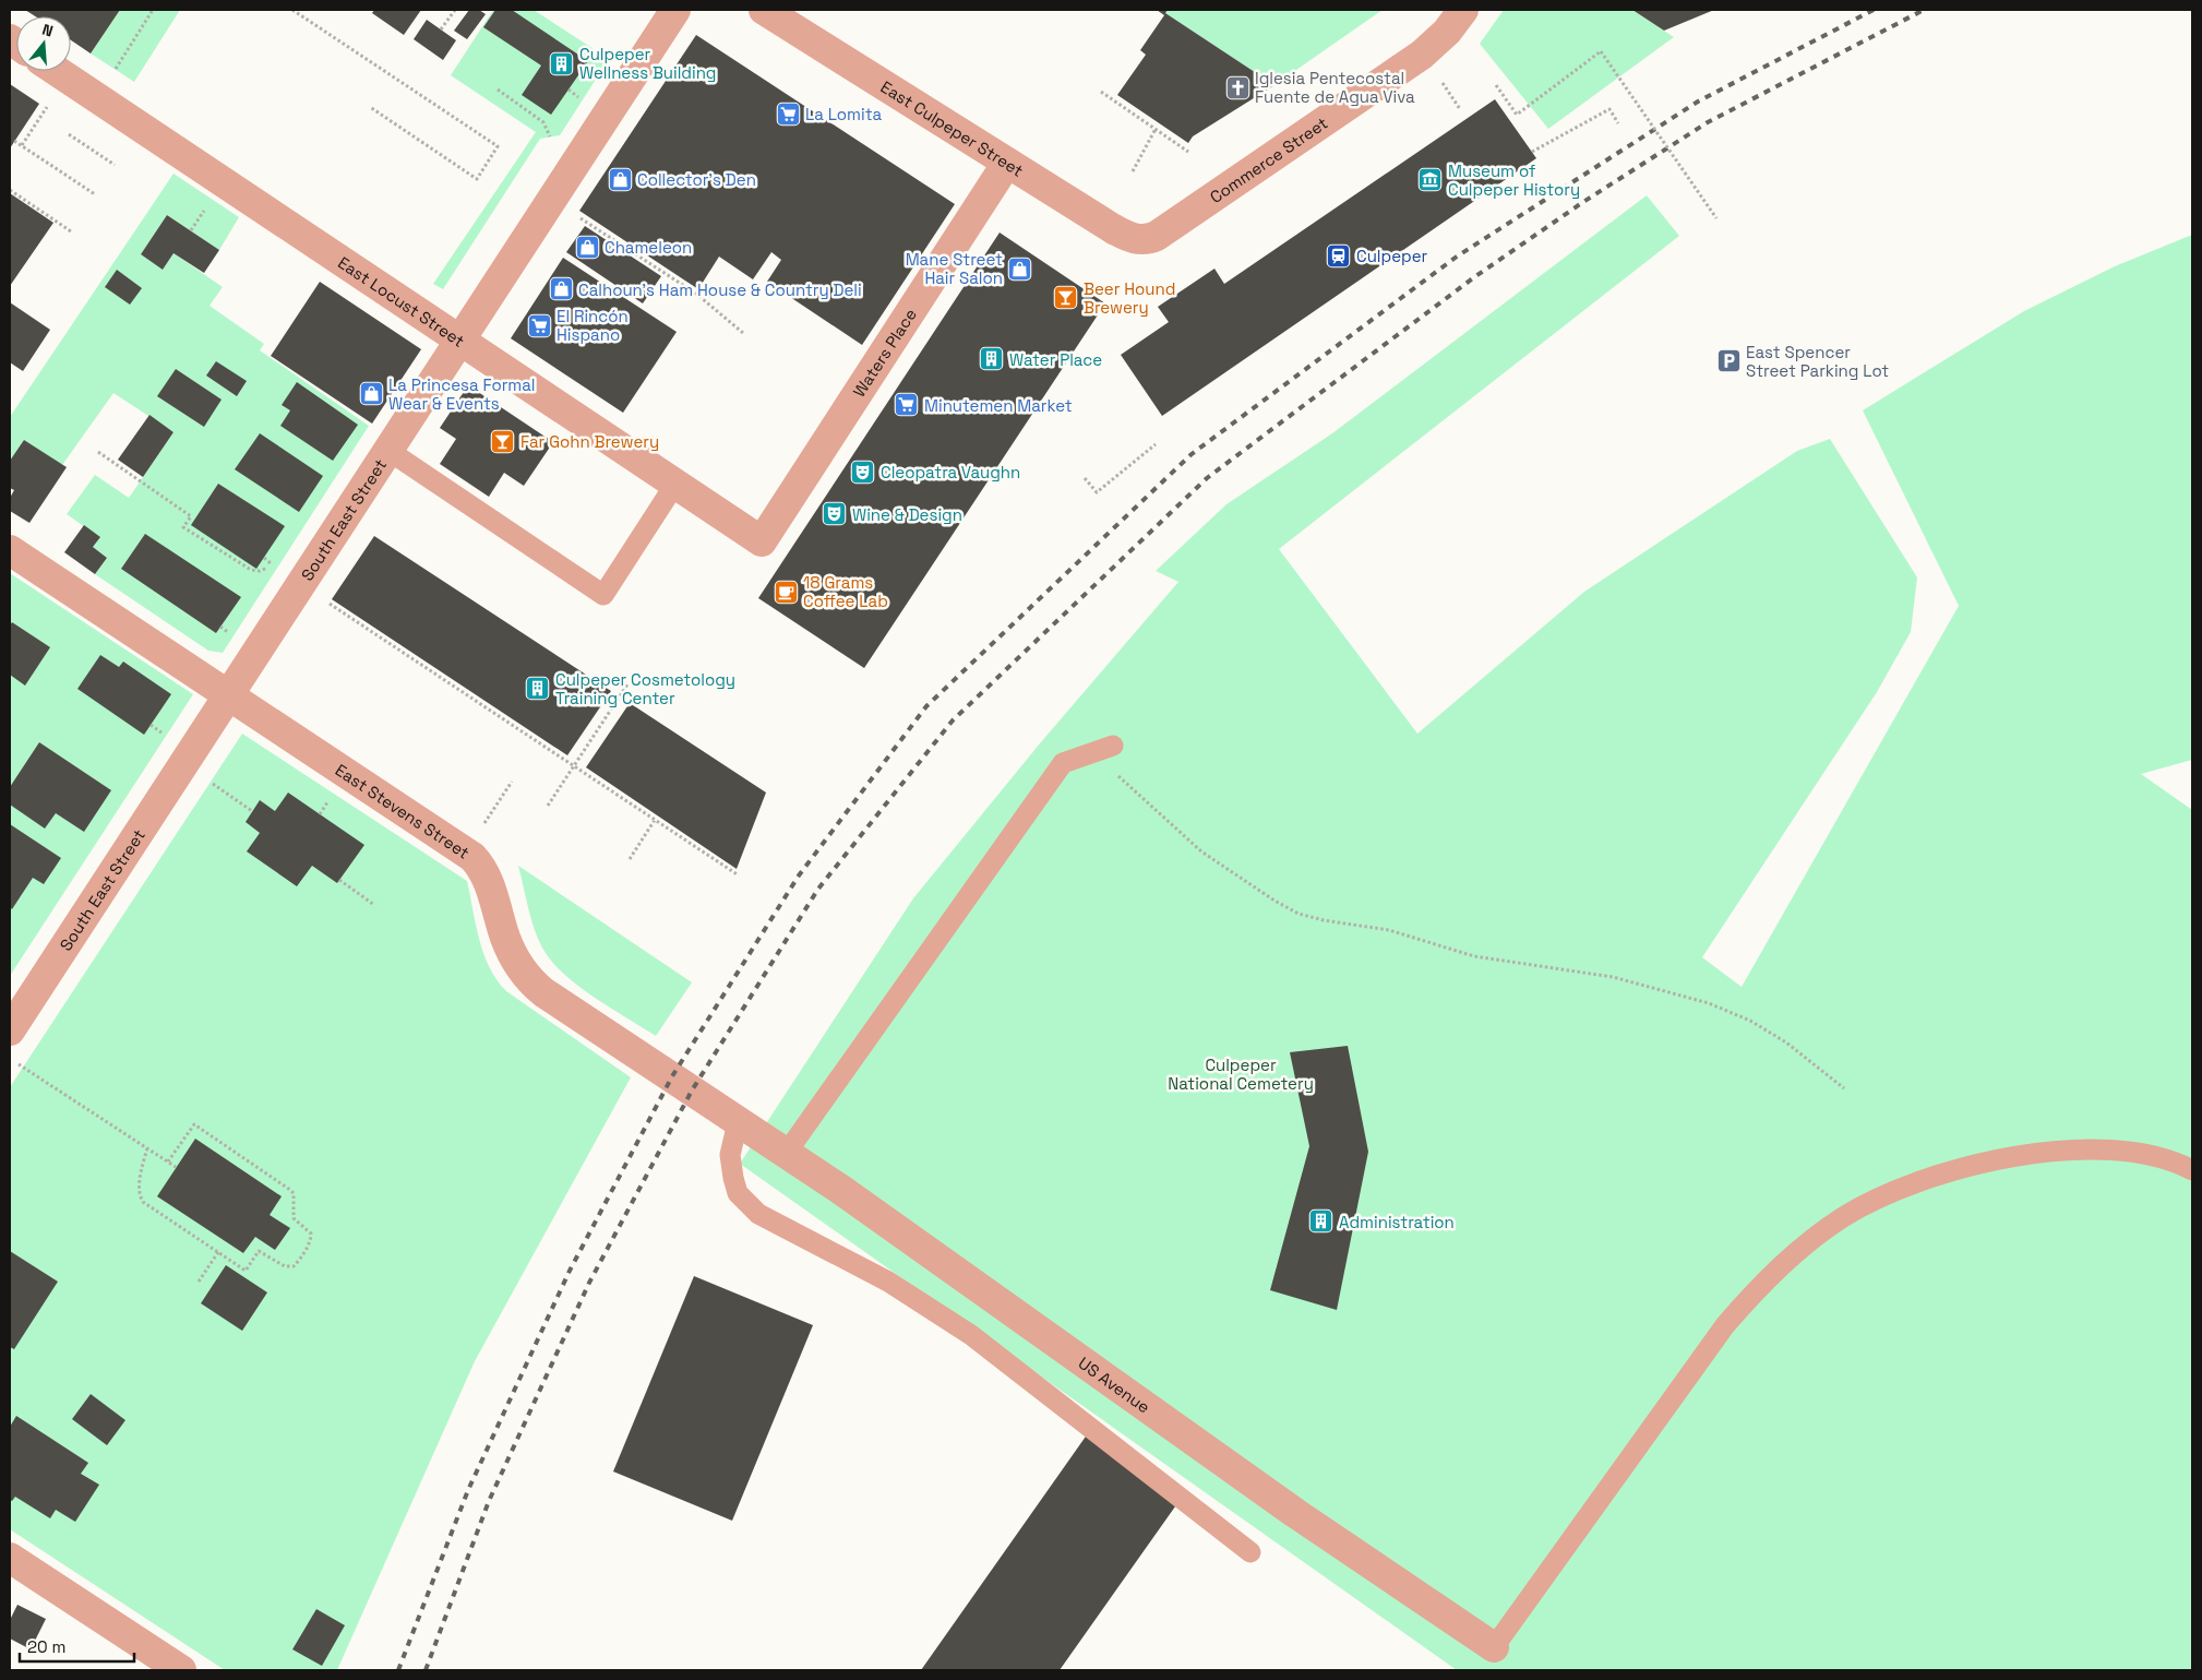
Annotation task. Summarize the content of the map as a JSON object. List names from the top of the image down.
{
  "streets": {
    "street": [
      "East Culpeper Street",
      "Commerce Street",
      "East Locust Street",
      "Waters Place",
      "South East Street",
      "East Stevens Street",
      "US Avenue"
    ]
  },
  "crossings": [
    ["East Culpeper Street", "Commerce Street"],
    ["East Culpeper Street", "Waters Place"],
    ["East Locust Street", "Waters Place"],
    ["East Locust Street", "South East Street"],
    ["South East Street", "East Stevens Street"],
    ["East Stevens Street", "US Avenue"]
  ],
  "parks": ["Culpeper National Cemetery"],
  "places": {
    "building": [
      "Culpeper Wellness Building",
      "Water Place",
      "Culpeper Cosmetology Training Center",
      "Administration"
    ],
    "church": ["Iglesia Pentecostal Fuente de Agua Viva"],
    "supermarket": ["La Lomita", "El Rincón Hispano", "Minutemen Market"],
    "shop": [
      "Collector's Den",
      "Chameleon",
      "Mane Street Hair Salon",
      "Calhoun's Ham House & Country Deli",
      "La Princesa Formal Wear & Events"
    ],
    "museum": ["Museum of Culpeper History"],
    "station": ["Culpeper"],
    "bar": ["Beer Hound Brewery", "Far Gohn Brewery"],
    "parking": ["East Spencer Street Parking Lot"],
    "theatre": ["Cleopatra Vaughn", "Wine & Design"],
    "cafe": ["18 Grams Coffee Lab"]
  },
  "scale_bar": "20 m",
  "north": "top"
}
